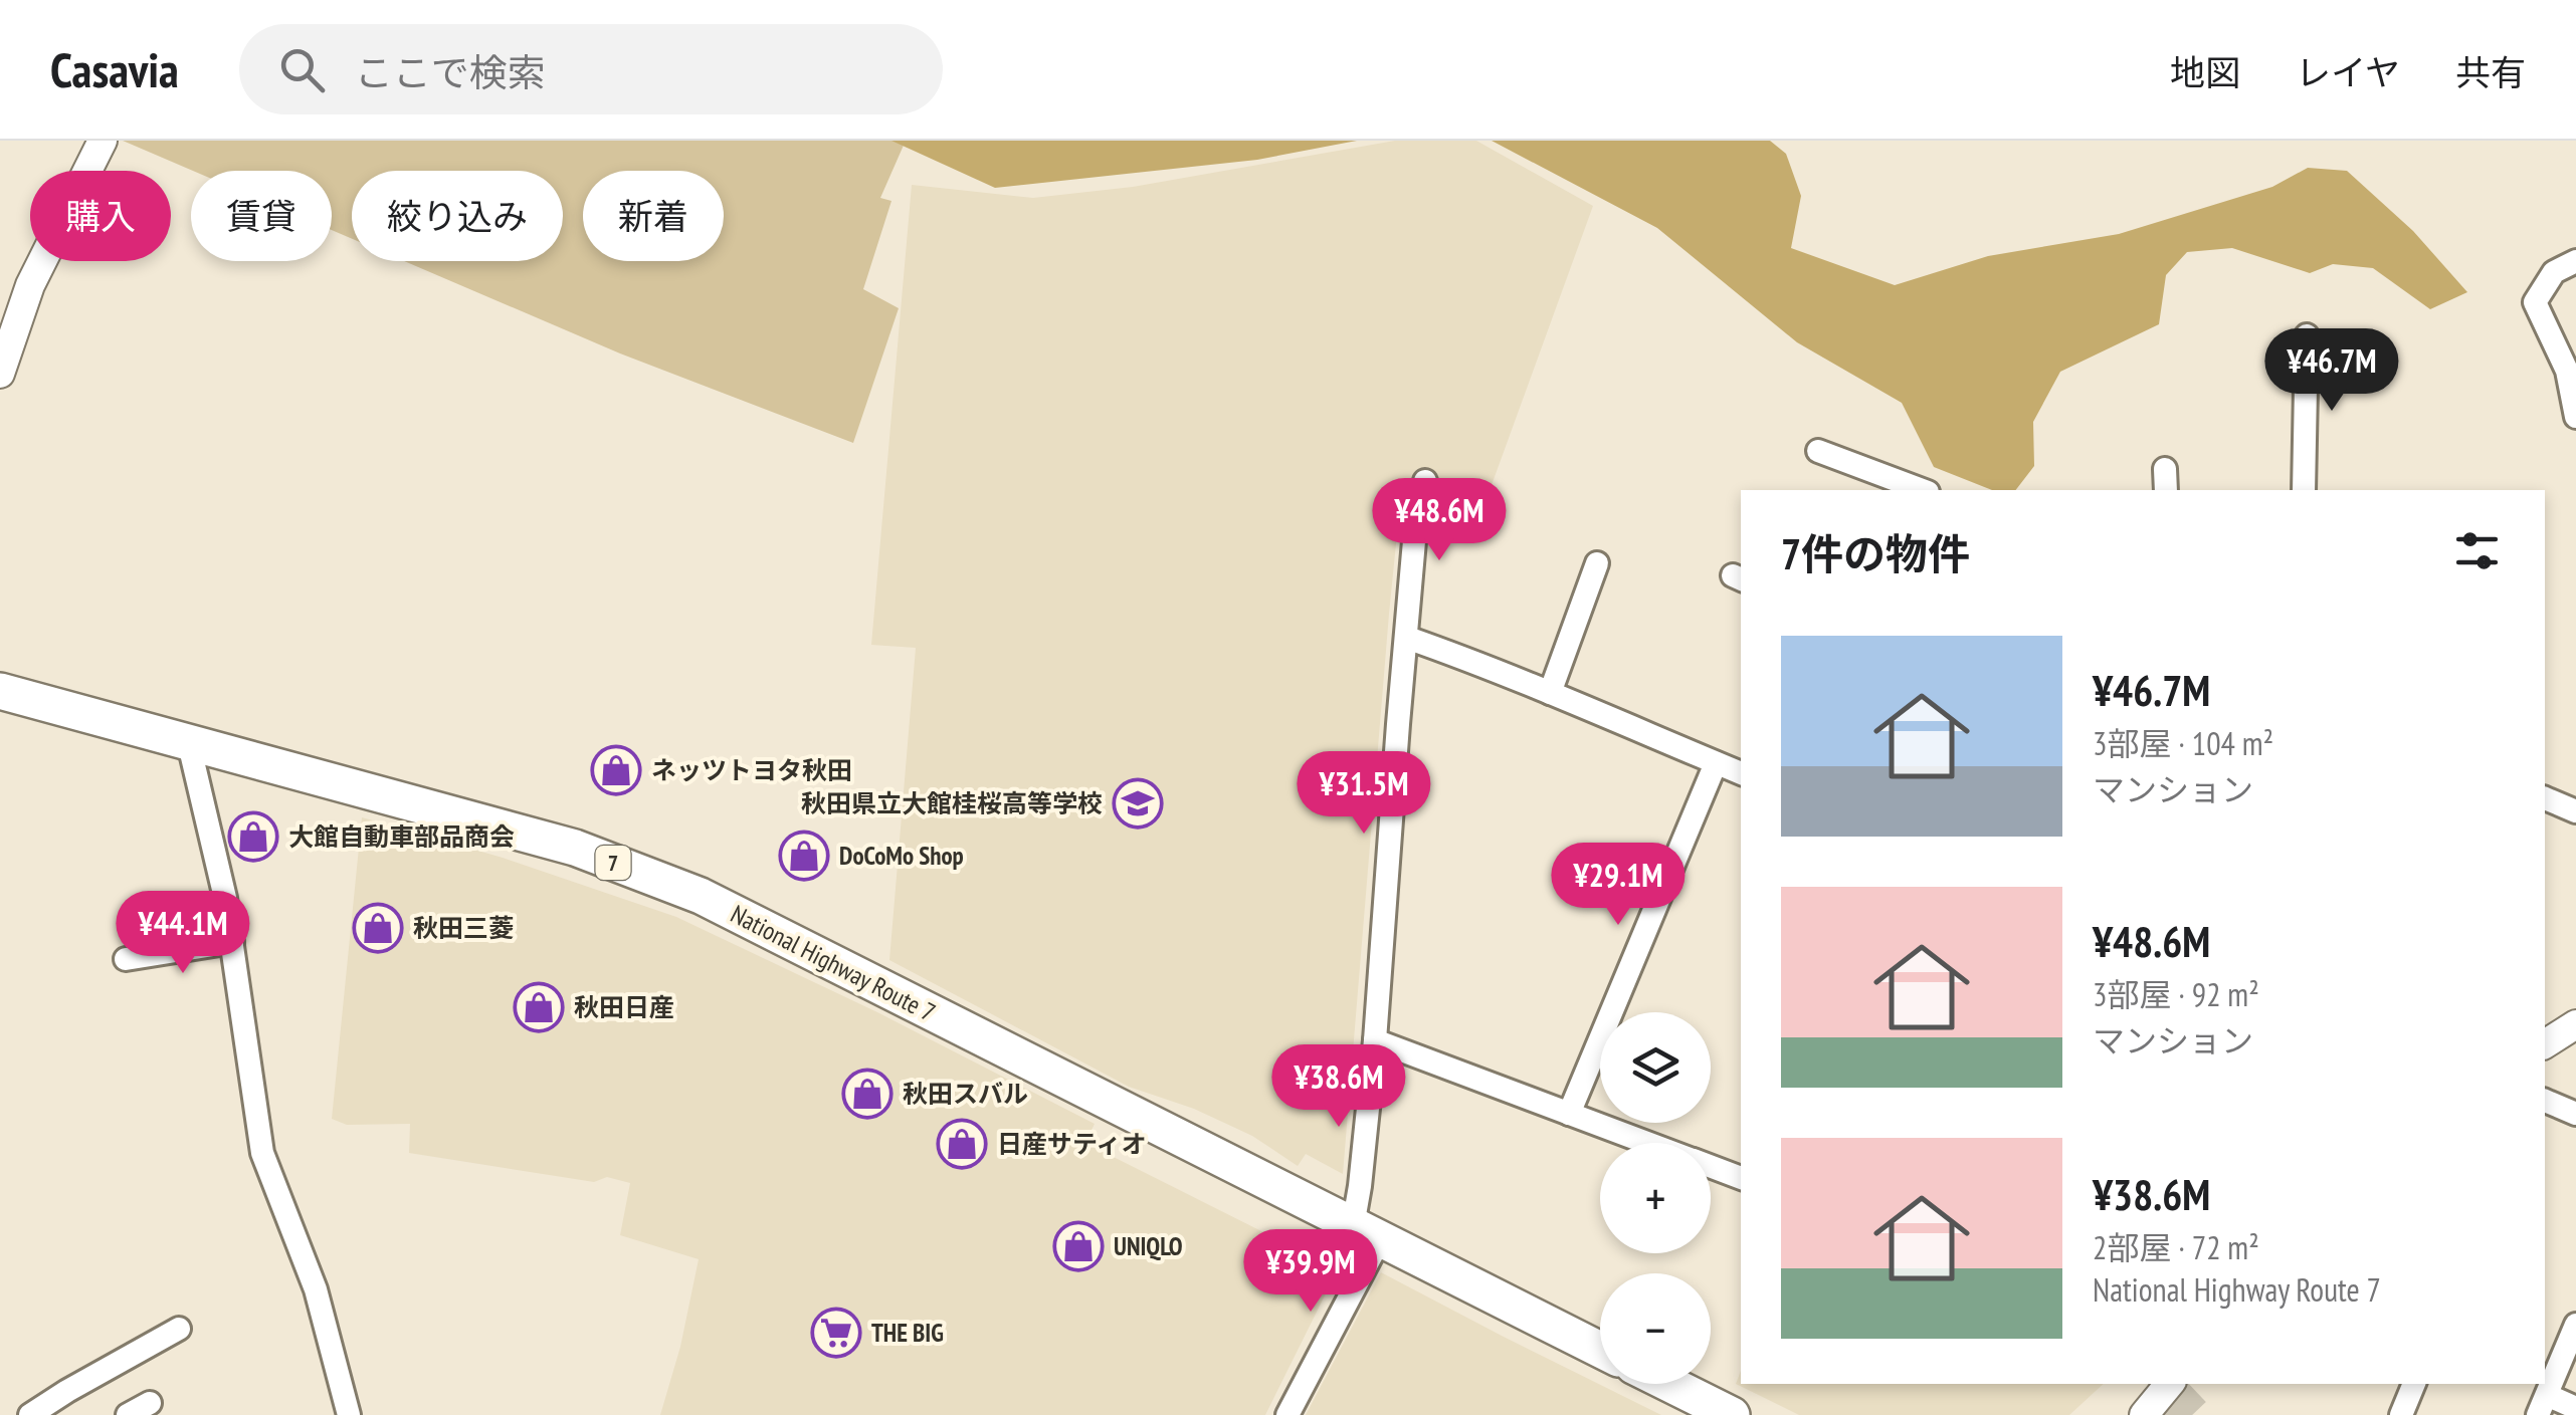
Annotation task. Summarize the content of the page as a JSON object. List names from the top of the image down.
{
  "streets": {
    "highway": ["7", "National Highway Route 7"]
  },
  "places": {
    "shop": [
      "ネッツトヨタ秋田",
      "大館自動車部品商会",
      "DoCoMo Shop",
      "秋田三菱",
      "秋田日産",
      "秋田スバル",
      "日産サティオ",
      "UNIQLO"
    ],
    "school or university": ["秋田県立大館桂桜高等学校"],
    "supermarket": ["THE BIG"]
  },
  "page": {
    "header": "Casavia",
    "search": "ここで検索",
    "nav": ["地図", "レイヤ", "共有"],
    "chip": [
      "購入",
      "賃貸",
      "絞り込み",
      "新着"
    ],
    "price": [
      "¥46.7M",
      "¥48.6M",
      "¥31.5M",
      "¥29.1M",
      "¥44.1M",
      "¥38.6M",
      "¥39.9M"
    ],
    "heading": "7件の物件",
    "list": [
      {
        "name": "¥46.7M",
        "note": "3部屋 · 104 m² · マンション"
      },
      {
        "name": "¥48.6M",
        "note": "3部屋 · 92 m² · マンション"
      },
      {
        "name": "¥38.6M",
        "note": "2部屋 · 72 m² · National Highway Route 7"
      }
    ],
    "map_buttons": ["+", "−"]
  }
}
